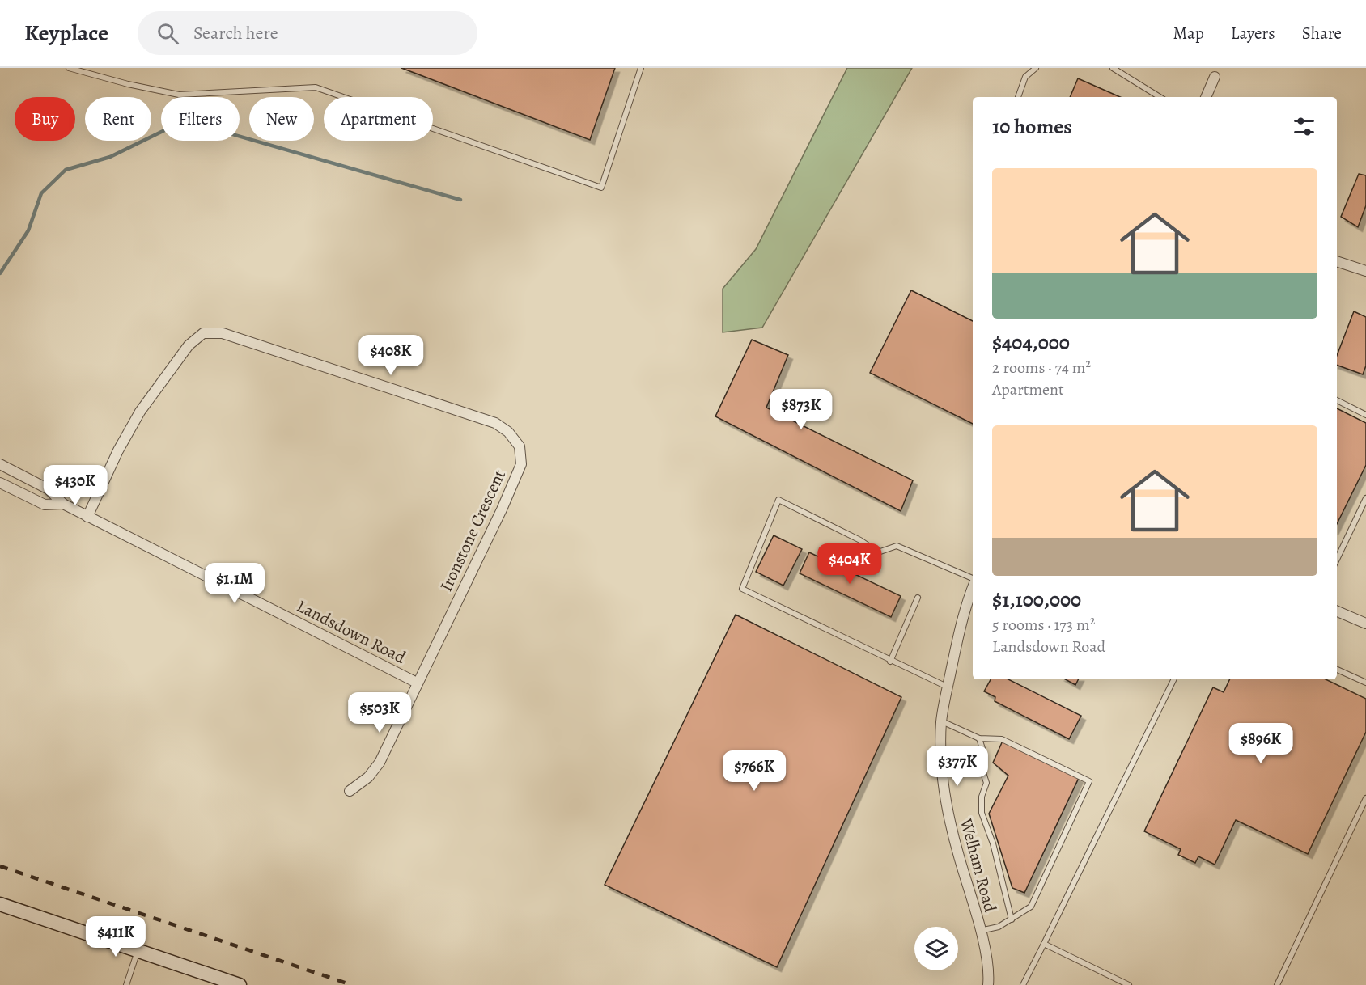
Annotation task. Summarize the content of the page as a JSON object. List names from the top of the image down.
{
  "streets": {
    "street": ["Ironstone Crescent", "Landsdown Road", "Welham Road"]
  },
  "crossings": [
    ["Ironstone Crescent", "Landsdown Road"]
  ],
  "page": {
    "header": "Keyplace",
    "search": "Search here",
    "nav": ["Map", "Layers", "Share"],
    "chip": [
      "Buy",
      "Rent",
      "Filters",
      "New",
      "Apartment"
    ],
    "heading": "10 homes",
    "list": [
      {
        "name": "$404,000",
        "note": "2 rooms · 74 m² · Apartment"
      },
      {
        "name": "$1,100,000",
        "note": "5 rooms · 173 m² · Landsdown Road"
      }
    ],
    "price": [
      "$408K",
      "$873K",
      "$430K",
      "$404K",
      "$1.1M",
      "$503K",
      "$896K",
      "$377K",
      "$766K",
      "$411K"
    ]
  }
}
